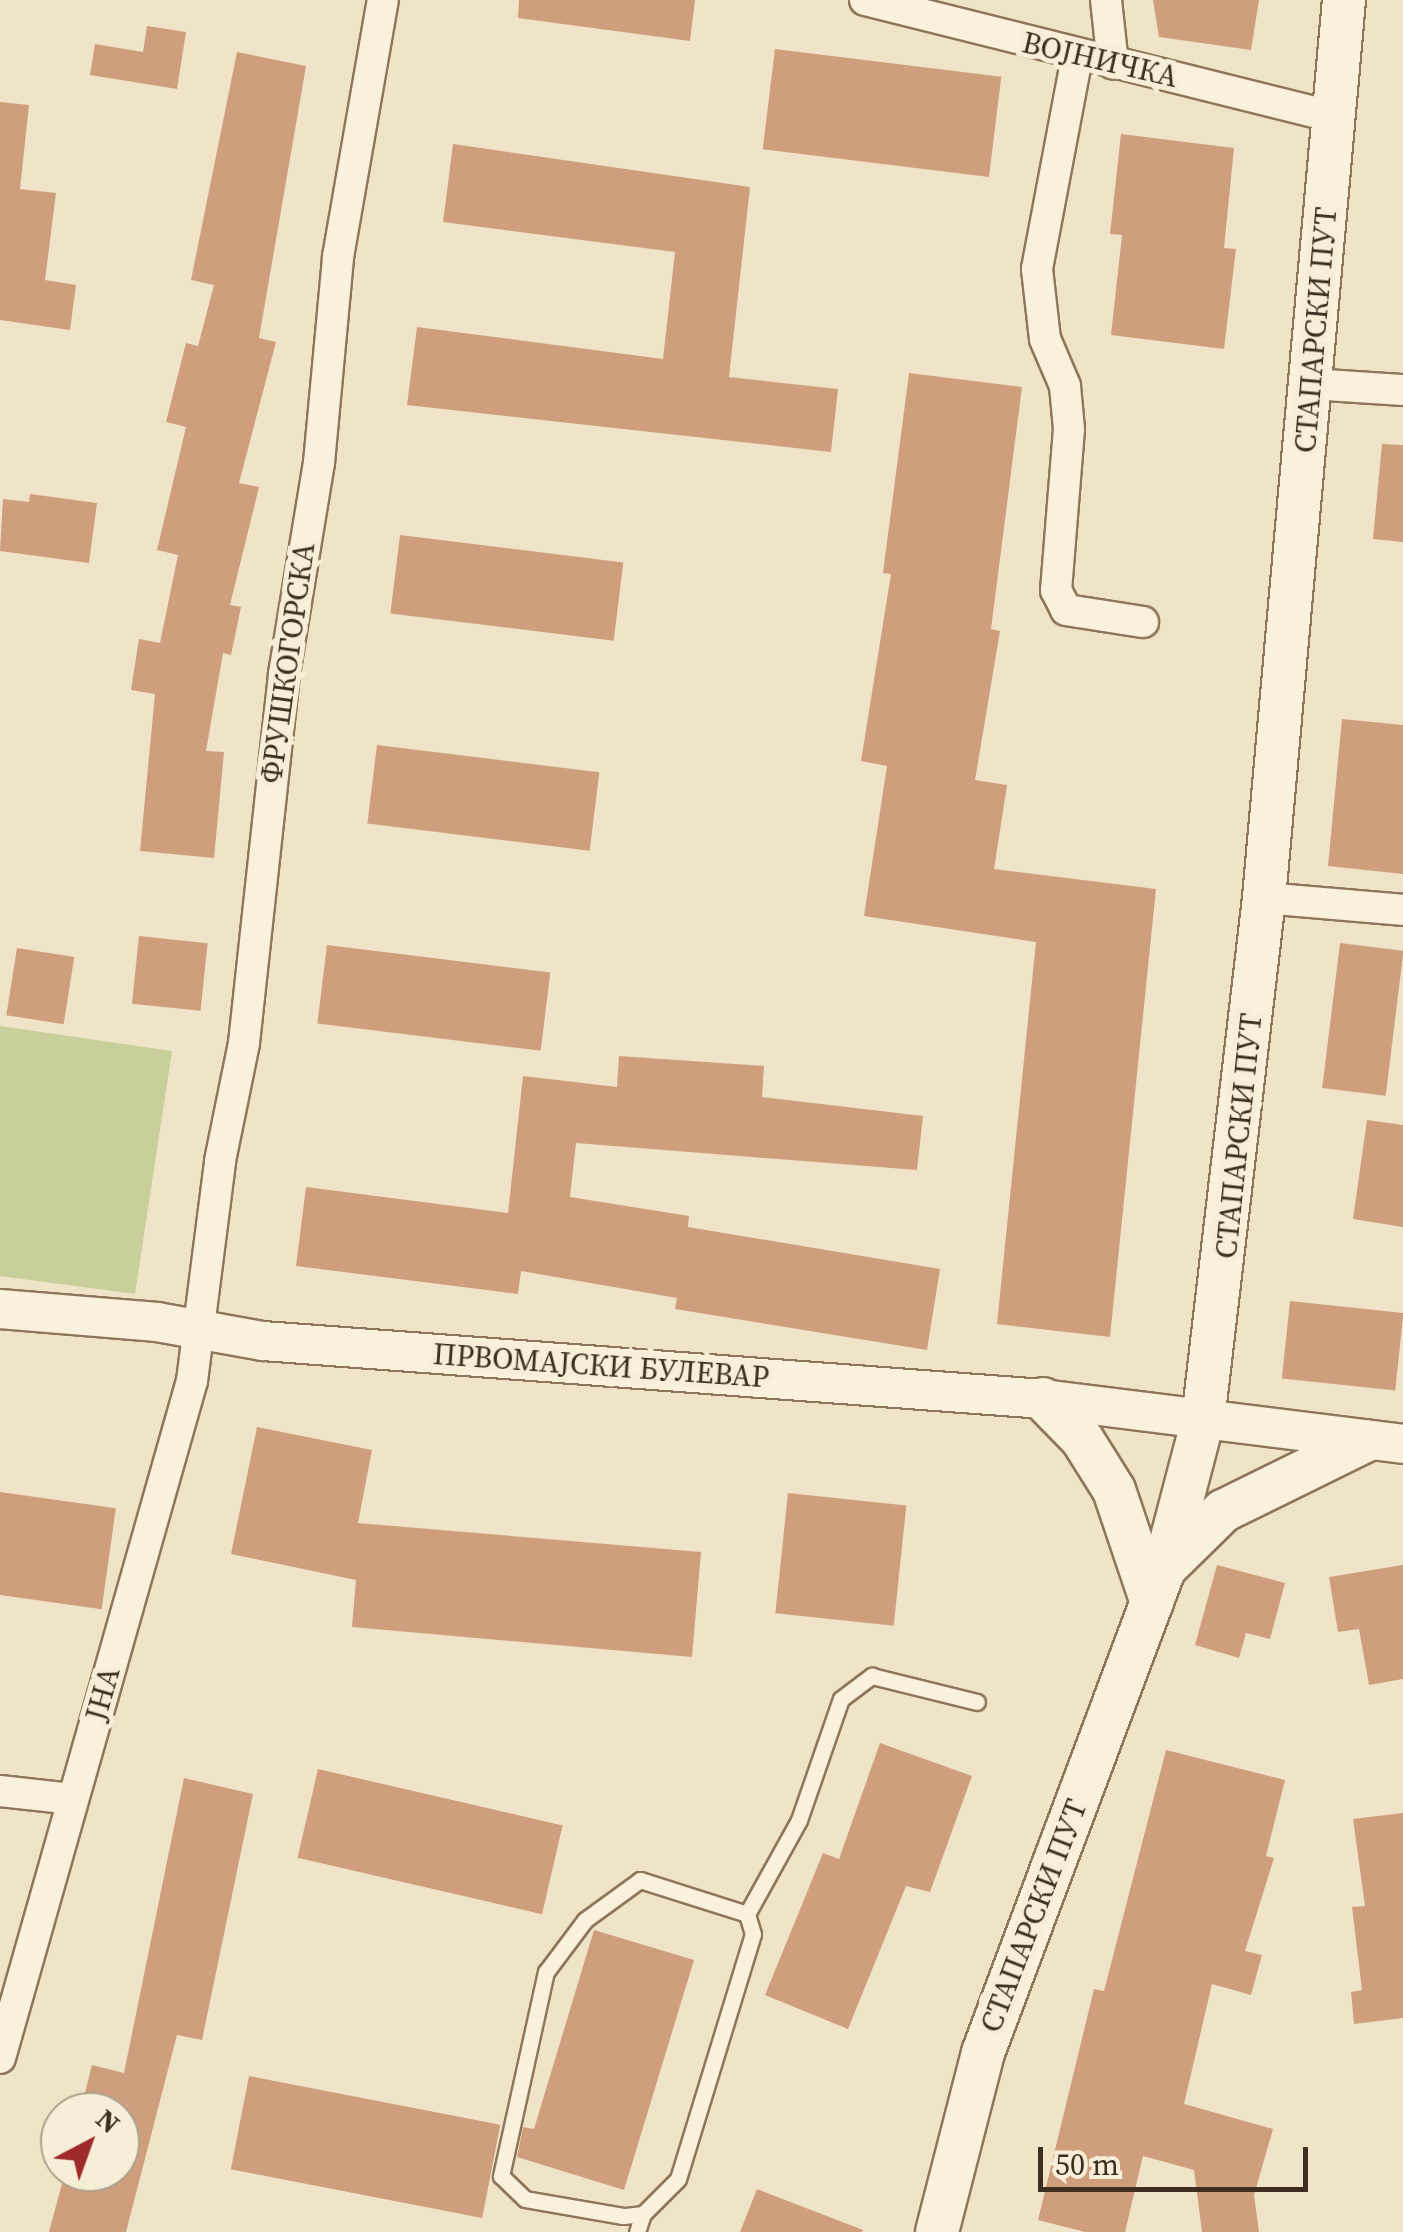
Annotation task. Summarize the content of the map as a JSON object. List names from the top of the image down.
{
  "streets": {
    "main road": ["СТАПАРСКИ ПУТ"],
    "street": [
      "ВОЈНИЧКА",
      "ФРУШКОГОРСКА",
      "ПРВОМАЈСКИ БУЛЕВАР",
      "ЈНА"
    ]
  },
  "crossings": [
    ["ВОЈНИЧКА", "СТАПАРСКИ ПУТ"],
    ["СТАПАРСКИ ПУТ", "ПРВОМАЈСКИ БУЛЕВАР"],
    ["ФРУШКОГОРСКА", "ПРВОМАЈСКИ БУЛЕВАР"],
    ["ФРУШКОГОРСКА", "ЈНА"],
    ["ПРВОМАЈСКИ БУЛЕВАР", "ЈНА"]
  ],
  "scale_bar": "50 m",
  "north": "top right"
}
